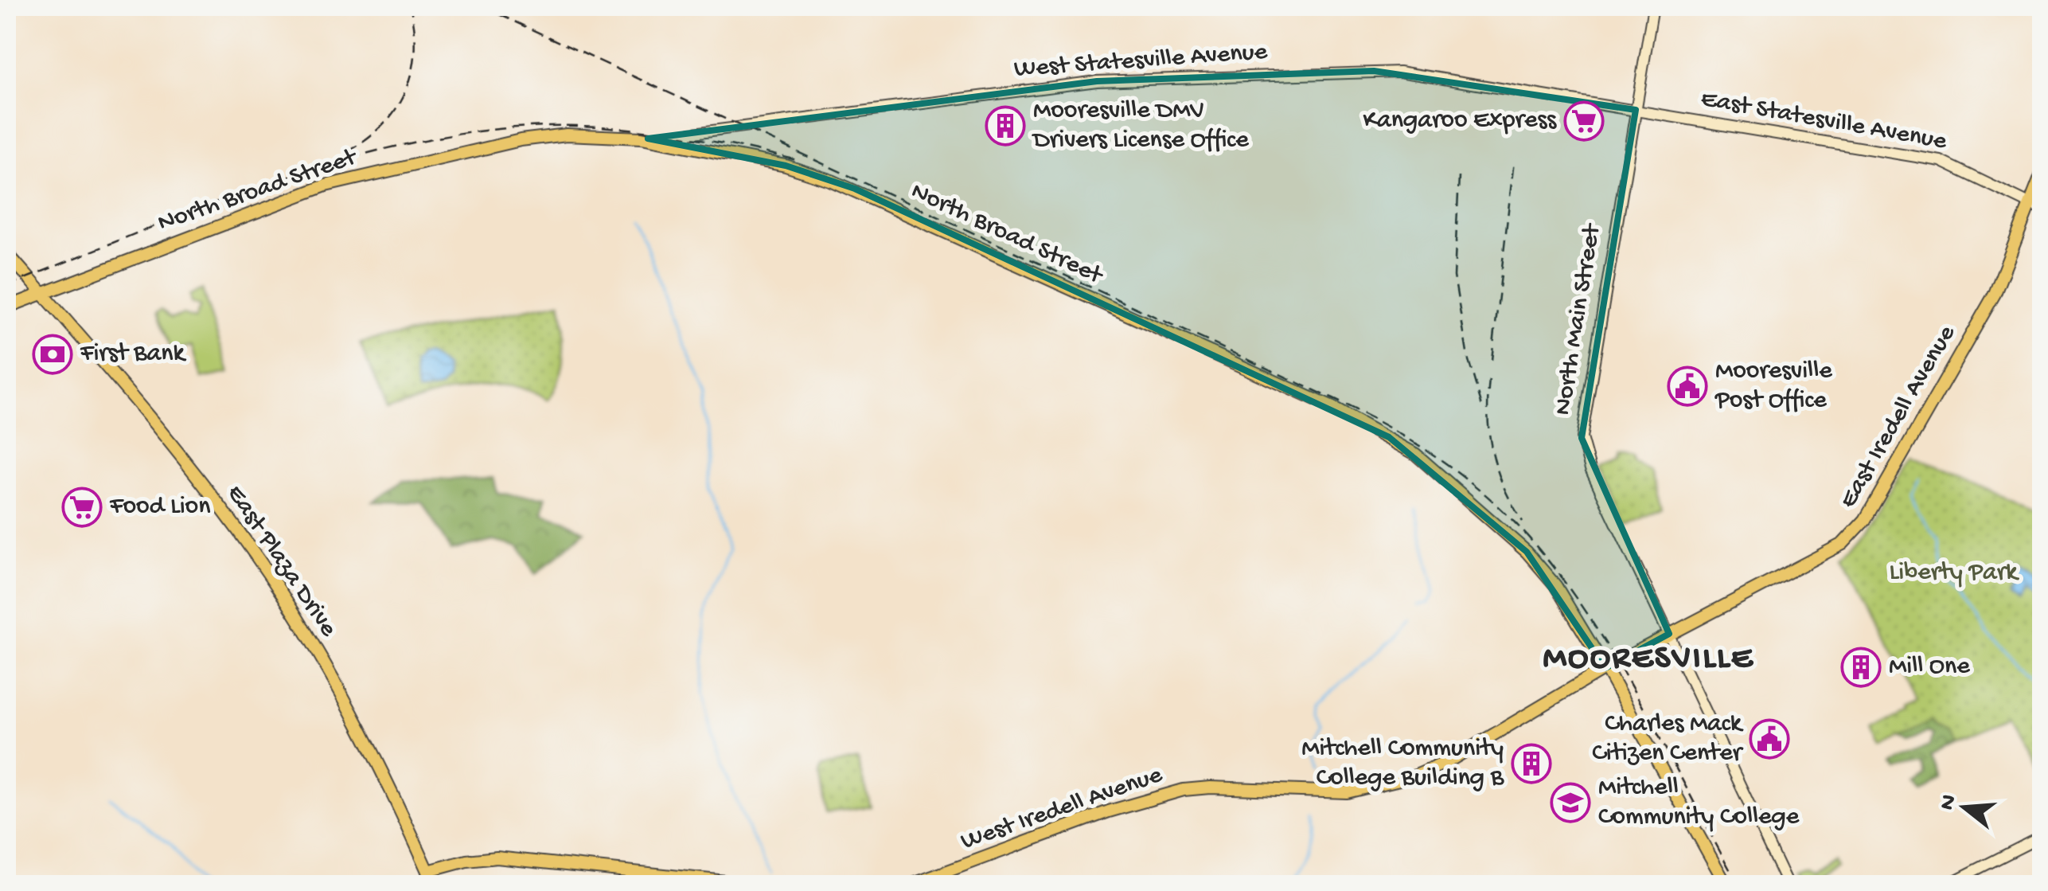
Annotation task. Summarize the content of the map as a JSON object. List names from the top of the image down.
{
  "streets": {
    "main road": [
      "North Broad Street",
      "East Iredell Avenue",
      "East Plaza Drive",
      "West Iredell Avenue"
    ],
    "street": ["West Statesville Avenue", "East Statesville Avenue", "North Main Street"]
  },
  "crossings": [
    ["West Statesville Avenue", "East Statesville Avenue"],
    ["West Statesville Avenue", "North Broad Street"],
    ["West Statesville Avenue", "North Main Street"],
    ["East Statesville Avenue", "North Main Street"],
    ["East Statesville Avenue", "East Iredell Avenue"],
    ["North Broad Street", "East Plaza Drive"],
    ["North Broad Street", "West Iredell Avenue"],
    ["North Main Street", "East Iredell Avenue"],
    ["North Main Street", "West Iredell Avenue"],
    ["East Iredell Avenue", "West Iredell Avenue"]
  ],
  "districts": ["MOORESVILLE"],
  "parks": ["Liberty Park"],
  "places": {
    "supermarket": ["Kangaroo Express", "Food Lion"],
    "building": ["Mooresville DMV Drivers License Office", "Mill One", "Mitchell Community College Building B"],
    "bank": ["First Bank"],
    "public building": ["Mooresville Post Office", "Charles Mack Citizen Center"],
    "school or university": ["Mitchell Community College"]
  },
  "north": "left"
}
